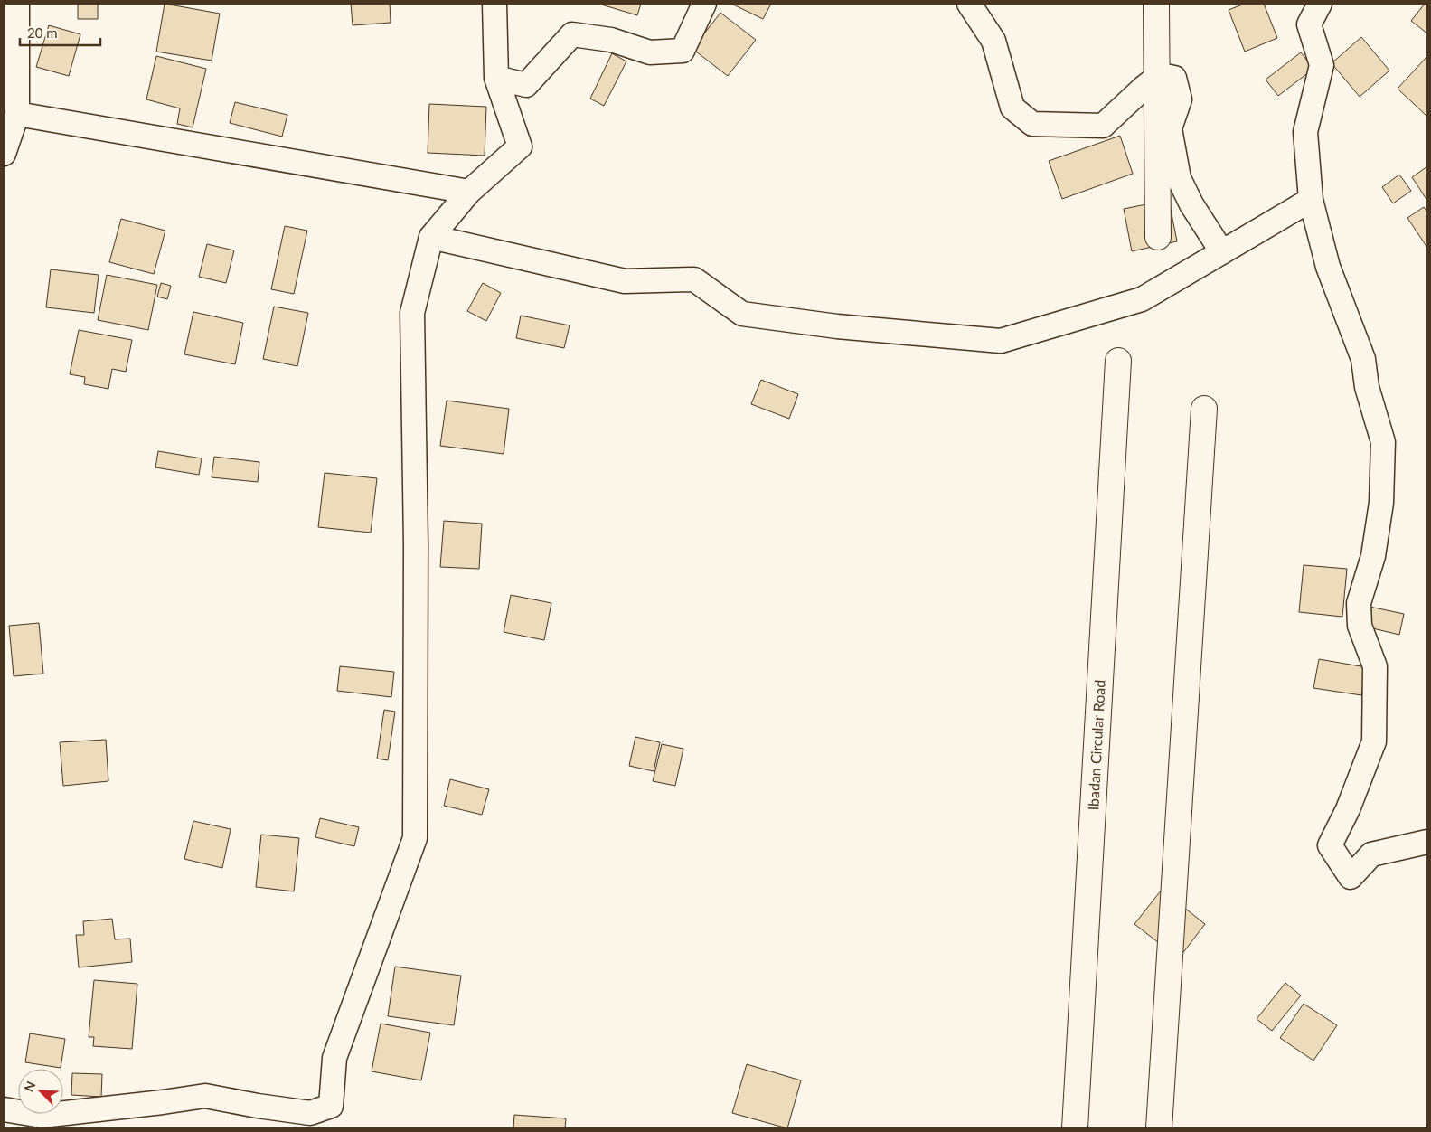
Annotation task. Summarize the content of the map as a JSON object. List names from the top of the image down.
{
  "streets": {
    "highway": ["Ibadan Circular Road"]
  },
  "scale_bar": "20 m",
  "north": "top left"
}
